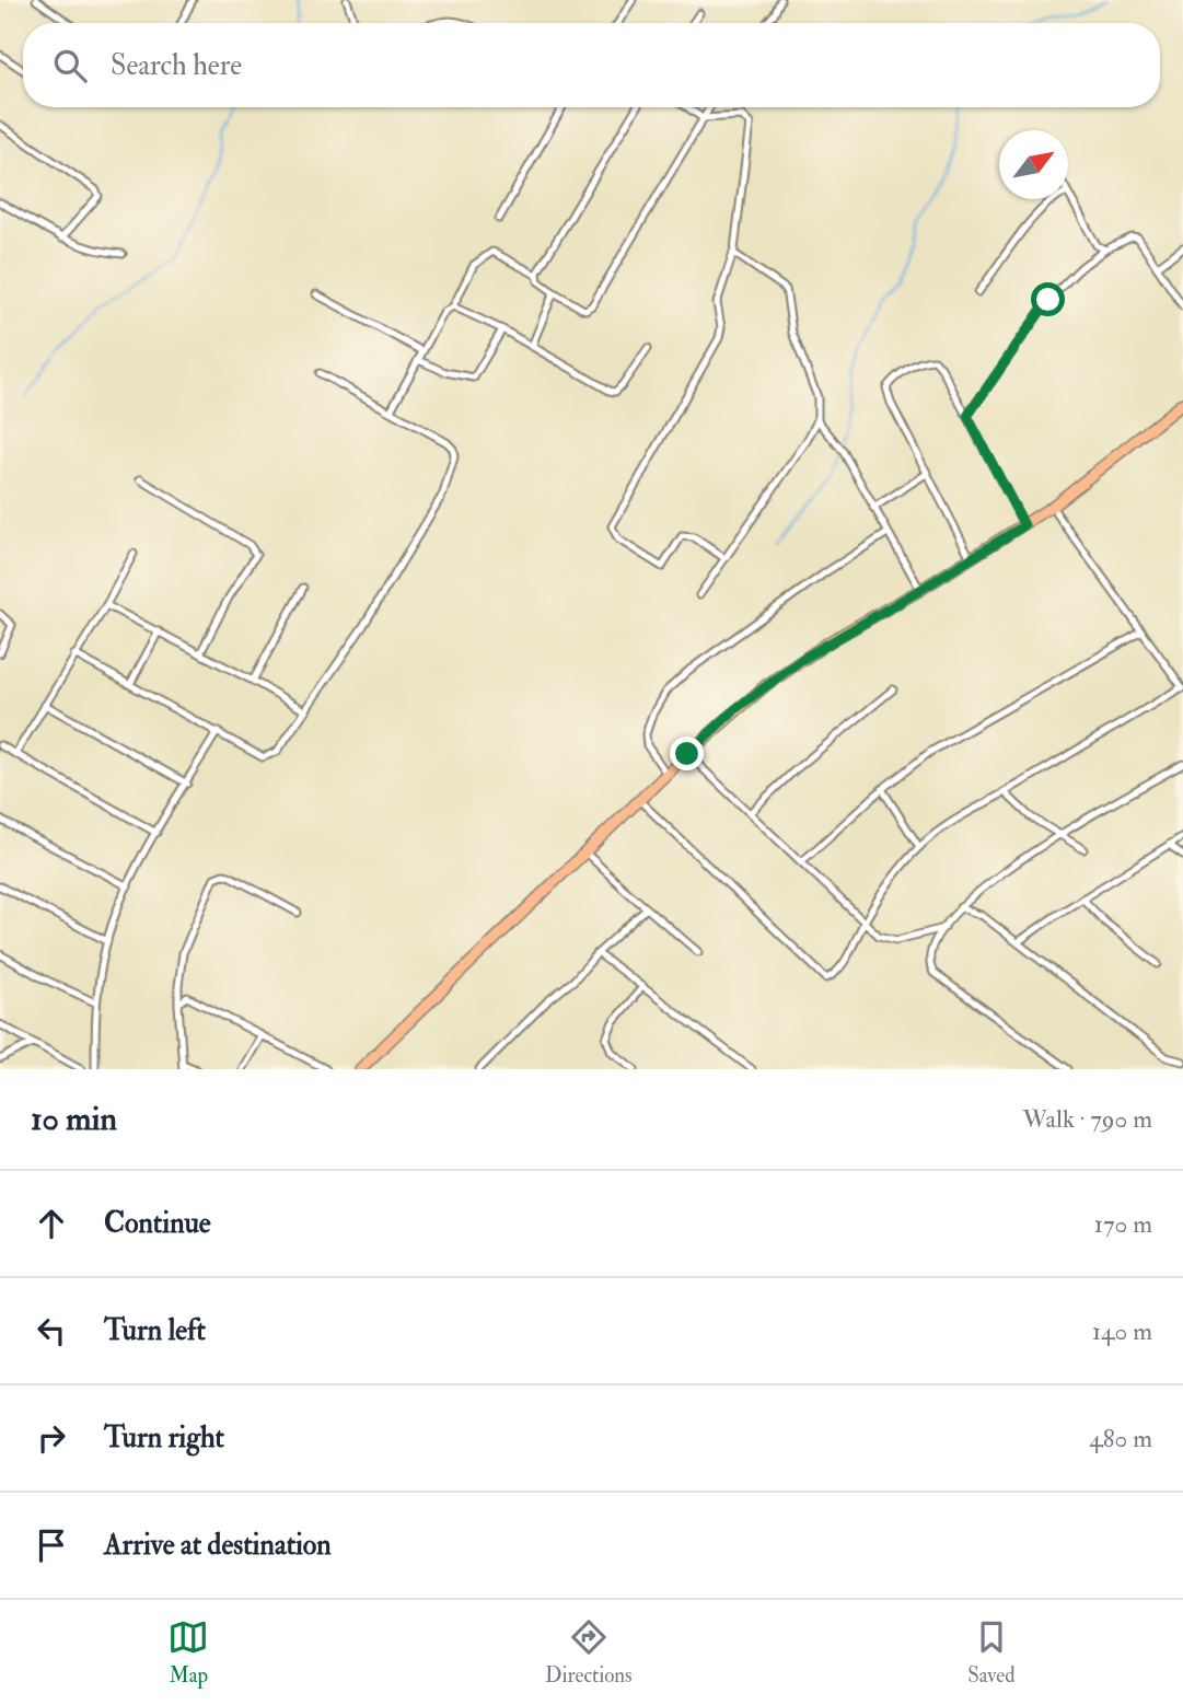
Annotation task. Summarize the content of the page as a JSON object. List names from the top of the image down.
{
  "north": "top right",
  "page": {
    "search": "Search here",
    "heading": ["10 min", "Walk · 790 m"],
    "list": [
      ["Continue", "170 m"],
      ["Turn left", "140 m"],
      ["Turn right", "480 m"],
      "Arrive at destination"
    ],
    "nav": ["Map", "Directions", "Saved"]
  }
}
